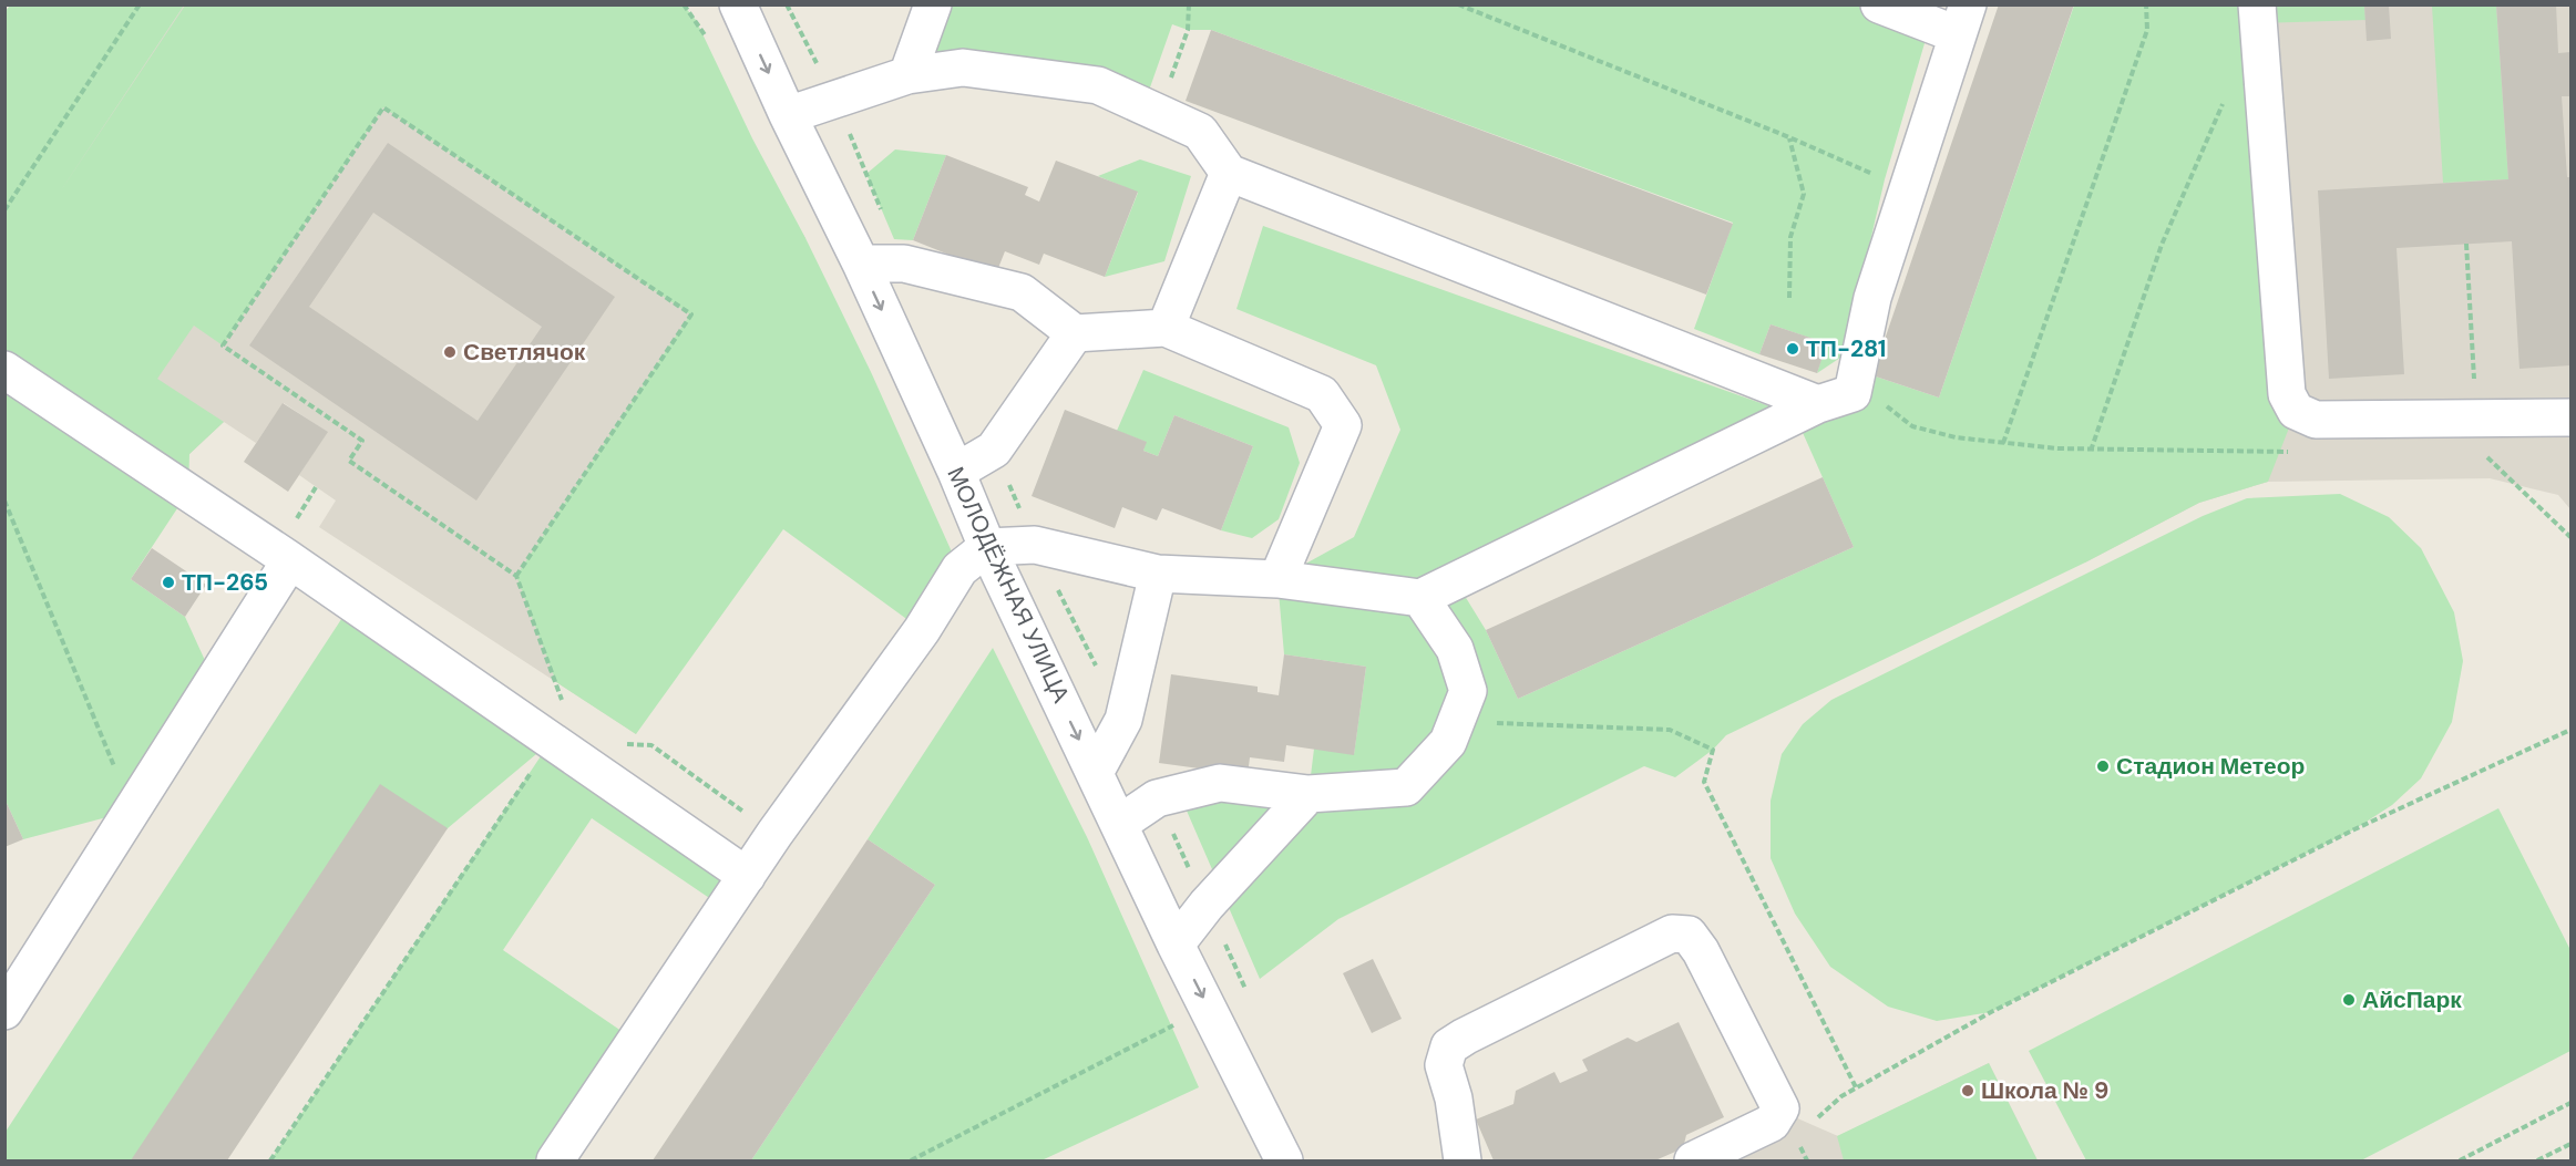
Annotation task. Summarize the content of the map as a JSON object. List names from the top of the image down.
{
  "streets": {
    "street": ["МОЛОДЁЖНАЯ УЛИЦА"]
  },
  "one_way": ["МОЛОДЁЖНАЯ УЛИЦА"],
  "places": [
    "ТП-281",
    "Светлячок",
    "ТП-265",
    "Стадион Метеор",
    "АйсПарк",
    "Школа № 9"
  ]
}
